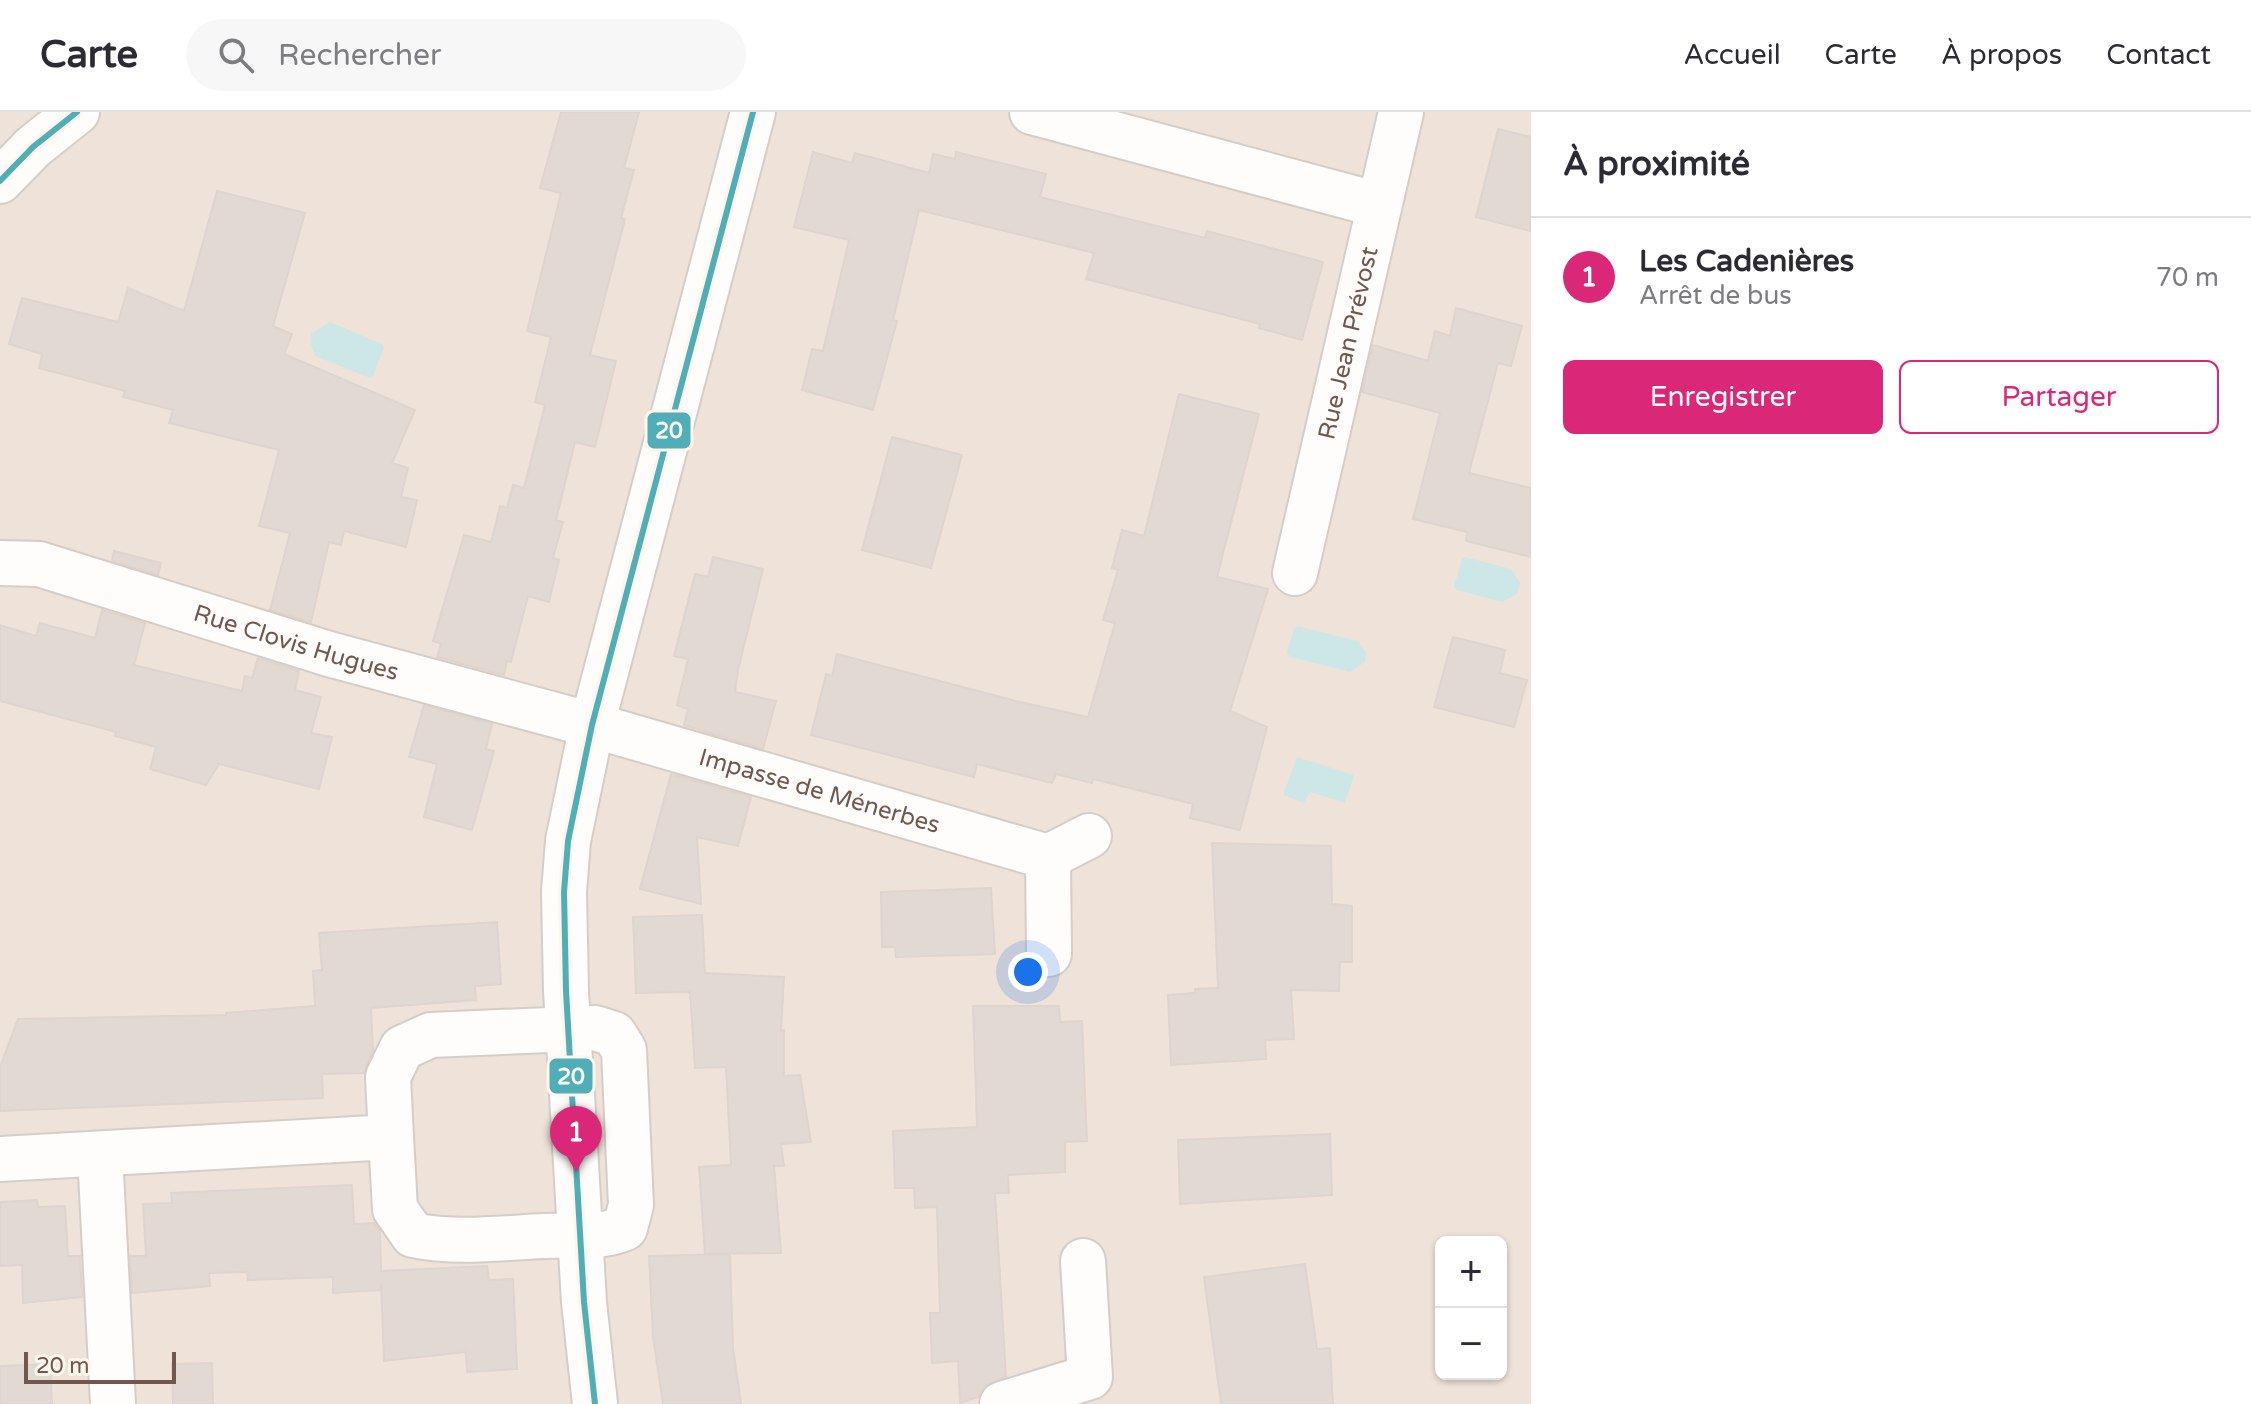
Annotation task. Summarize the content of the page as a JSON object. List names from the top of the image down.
{
  "streets": {
    "street": ["Rue Jean Prévost", "Rue Clovis Hugues", "Impasse de Ménerbes"]
  },
  "crossings": [
    ["Rue Clovis Hugues", "Impasse de Ménerbes"]
  ],
  "lines": ["transit line 20"],
  "scale_bar": "20 m",
  "page": {
    "header": "Carte",
    "search": "Rechercher",
    "nav": [
      "Accueil",
      "Carte",
      "À propos",
      "Contact"
    ],
    "heading": "À proximité",
    "list": [
      {
        "mark": "1",
        "name": "Les Cadenières",
        "note": "Arrêt de bus",
        "value": "70 m"
      }
    ],
    "buttons": ["Enregistrer", "Partager"],
    "pins": "1",
    "map_buttons": ["+", "−"],
    "scale": "20 m"
  }
}
